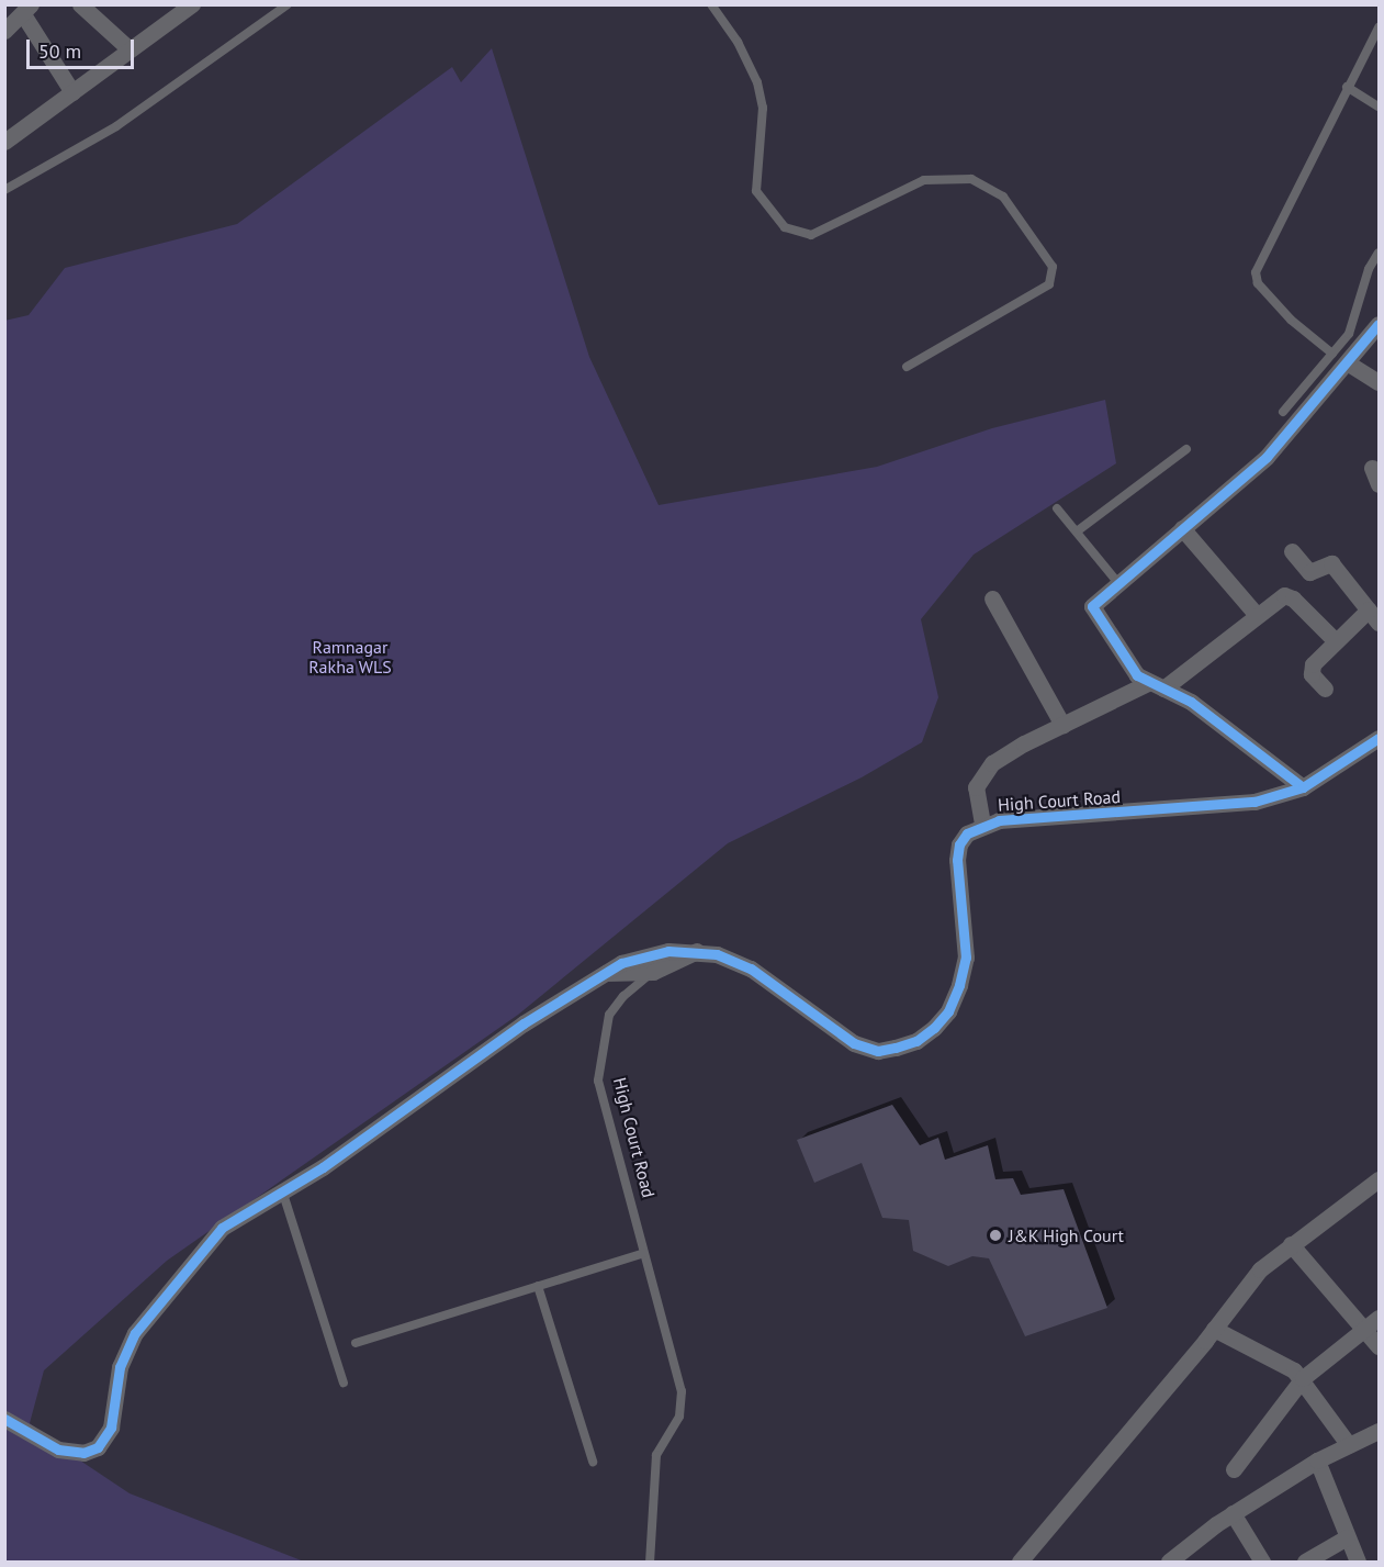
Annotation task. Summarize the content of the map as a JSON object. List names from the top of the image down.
{
  "streets": {
    "street": ["High Court Road"]
  },
  "parks": ["Ramnagar Rakha WLS"],
  "places": ["J&K High Court"],
  "scale_bar": "50 m"
}
